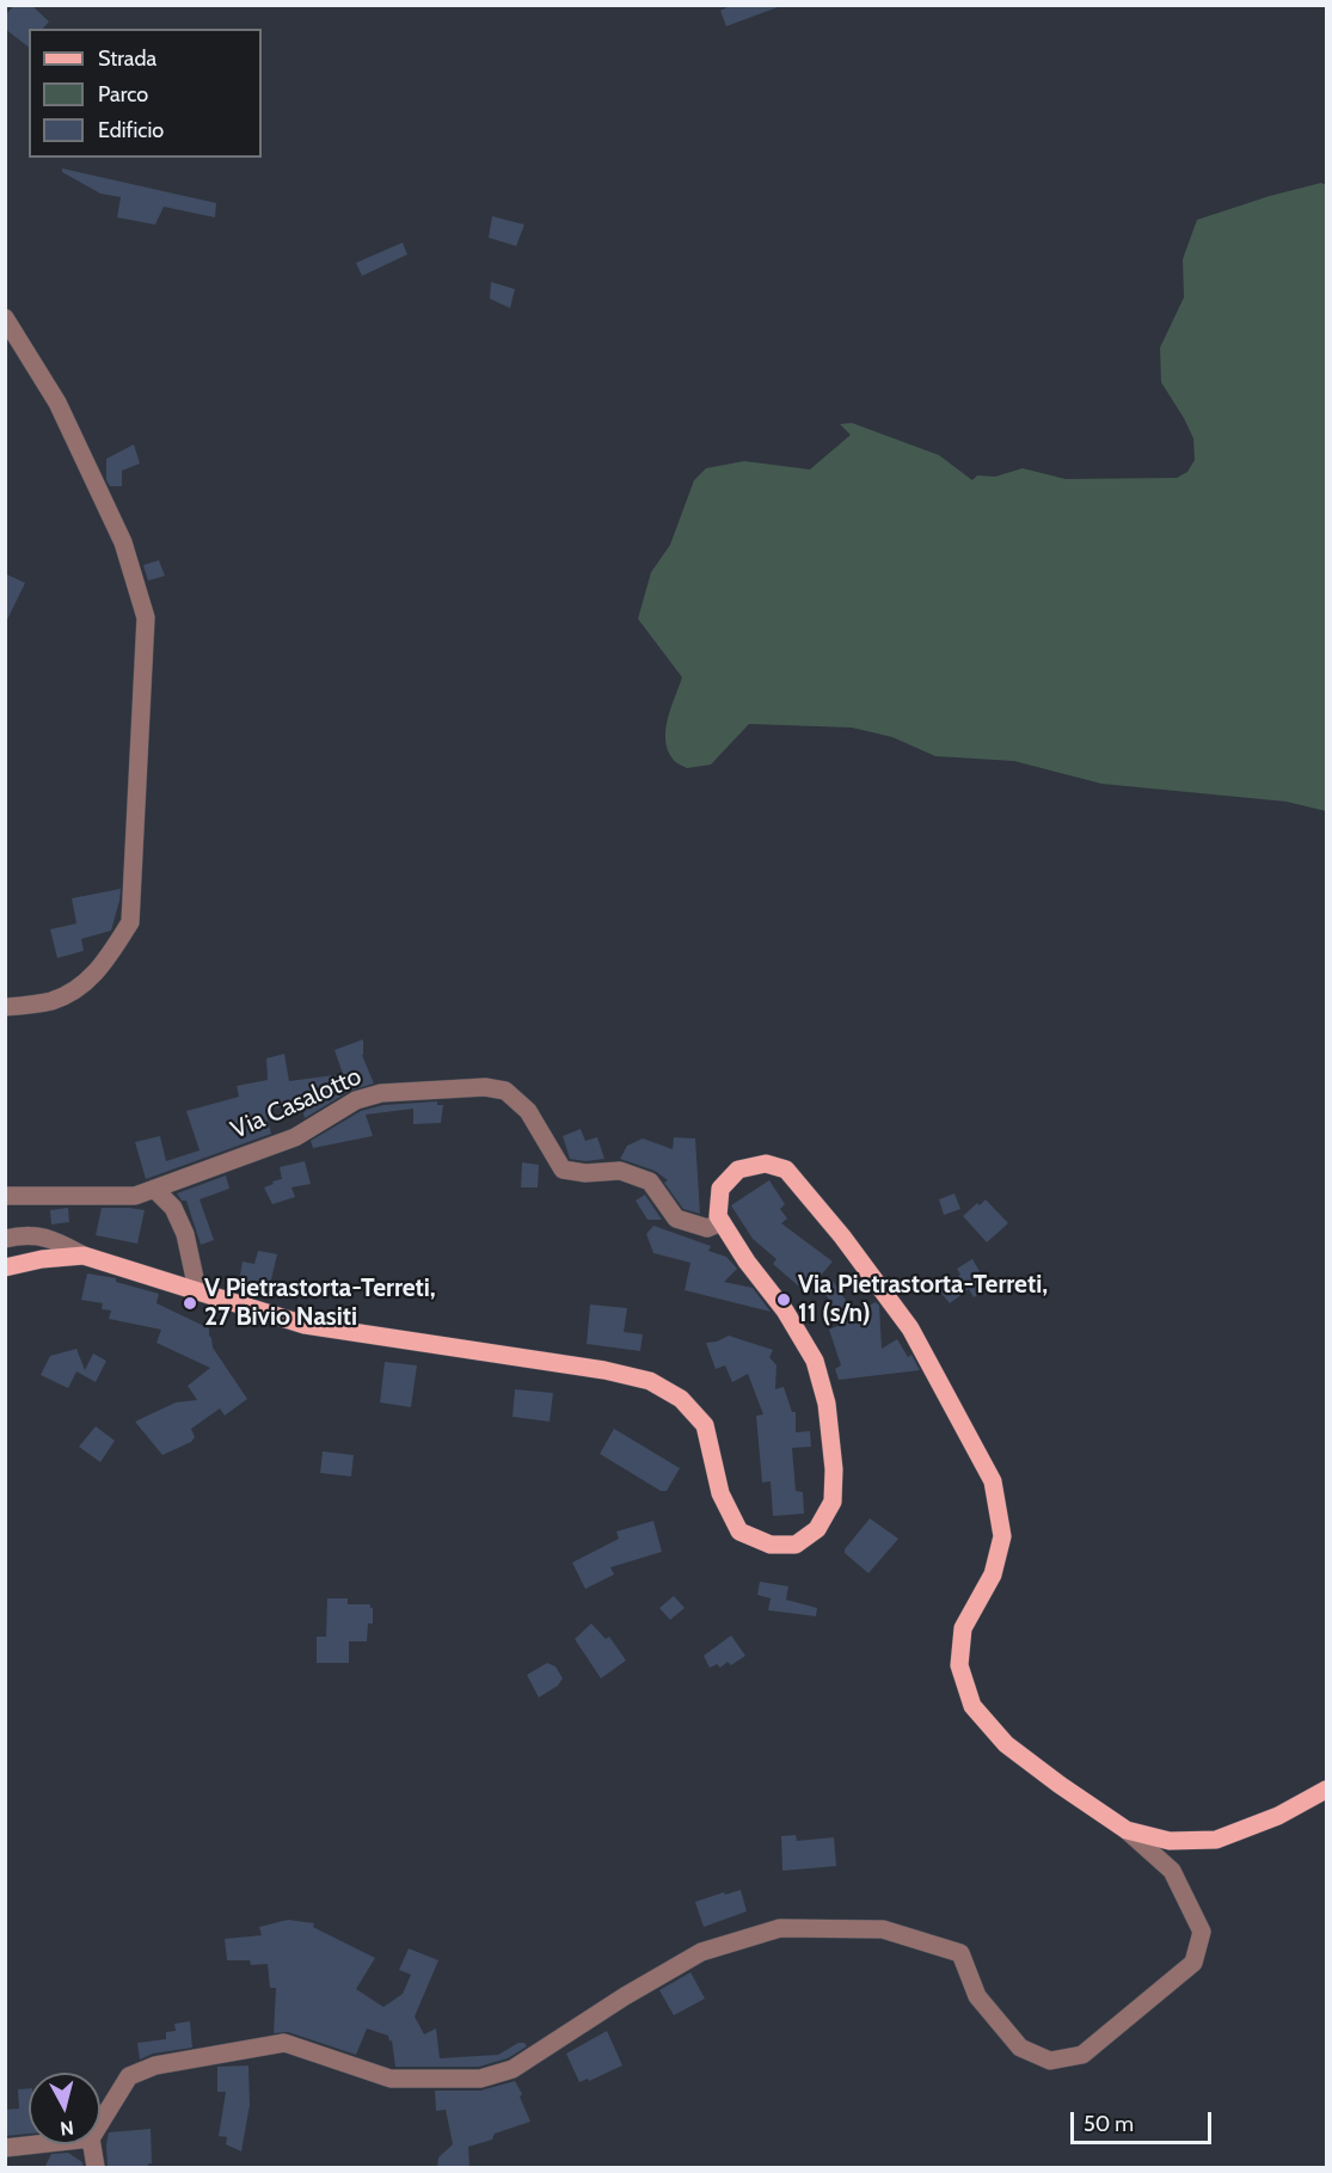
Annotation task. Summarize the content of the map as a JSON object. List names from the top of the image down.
{
  "streets": {
    "street": ["Via Casalotto"]
  },
  "places": ["Via Pietrastorta-Terreti, 11 (s/n)", "V Pietrastorta-Terreti, 27 Bivio Nasiti"],
  "legend": ["Strada", "Parco", "Edificio"],
  "scale_bar": "50 m",
  "north": "bottom"
}
